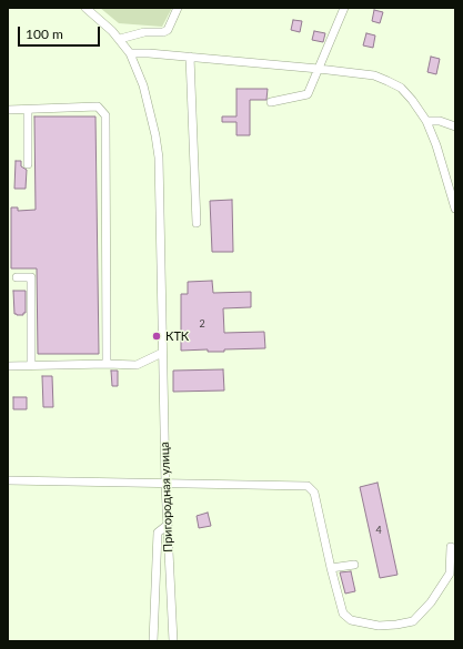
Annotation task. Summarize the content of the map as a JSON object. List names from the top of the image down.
{
  "streets": {
    "street": ["Пригородная улица"]
  },
  "places": ["КТК"],
  "house_numbers": ["2", "4"],
  "scale_bar": "100 m"
}
